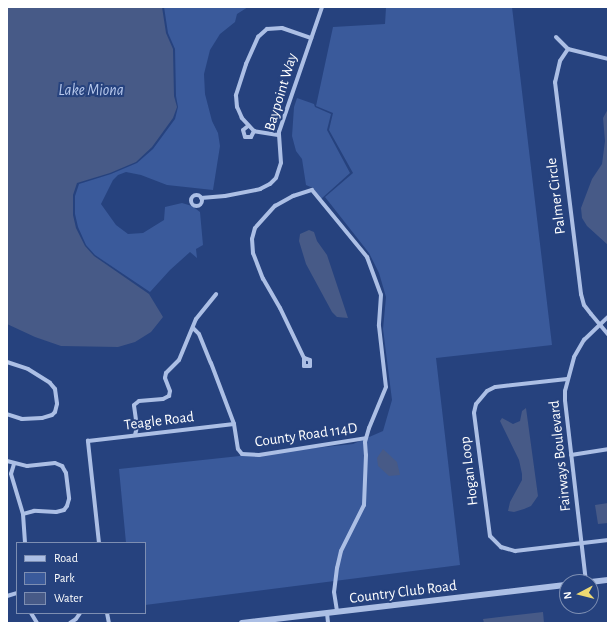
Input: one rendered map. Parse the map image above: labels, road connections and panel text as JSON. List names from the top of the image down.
{
  "streets": {
    "street": [
      "Baypoint Way",
      "Palmer Circle",
      "Teagle Road",
      "County Road 114D",
      "Fairways Boulevard",
      "Hogan Loop",
      "Country Club Road"
    ]
  },
  "crossings": [
    ["Palmer Circle", "Fairways Boulevard"],
    ["Teagle Road", "County Road 114D"],
    ["Fairways Boulevard", "Hogan Loop"]
  ],
  "water": ["Lake Miona"],
  "legend": ["Road", "Park", "Water"],
  "north": "left"
}
